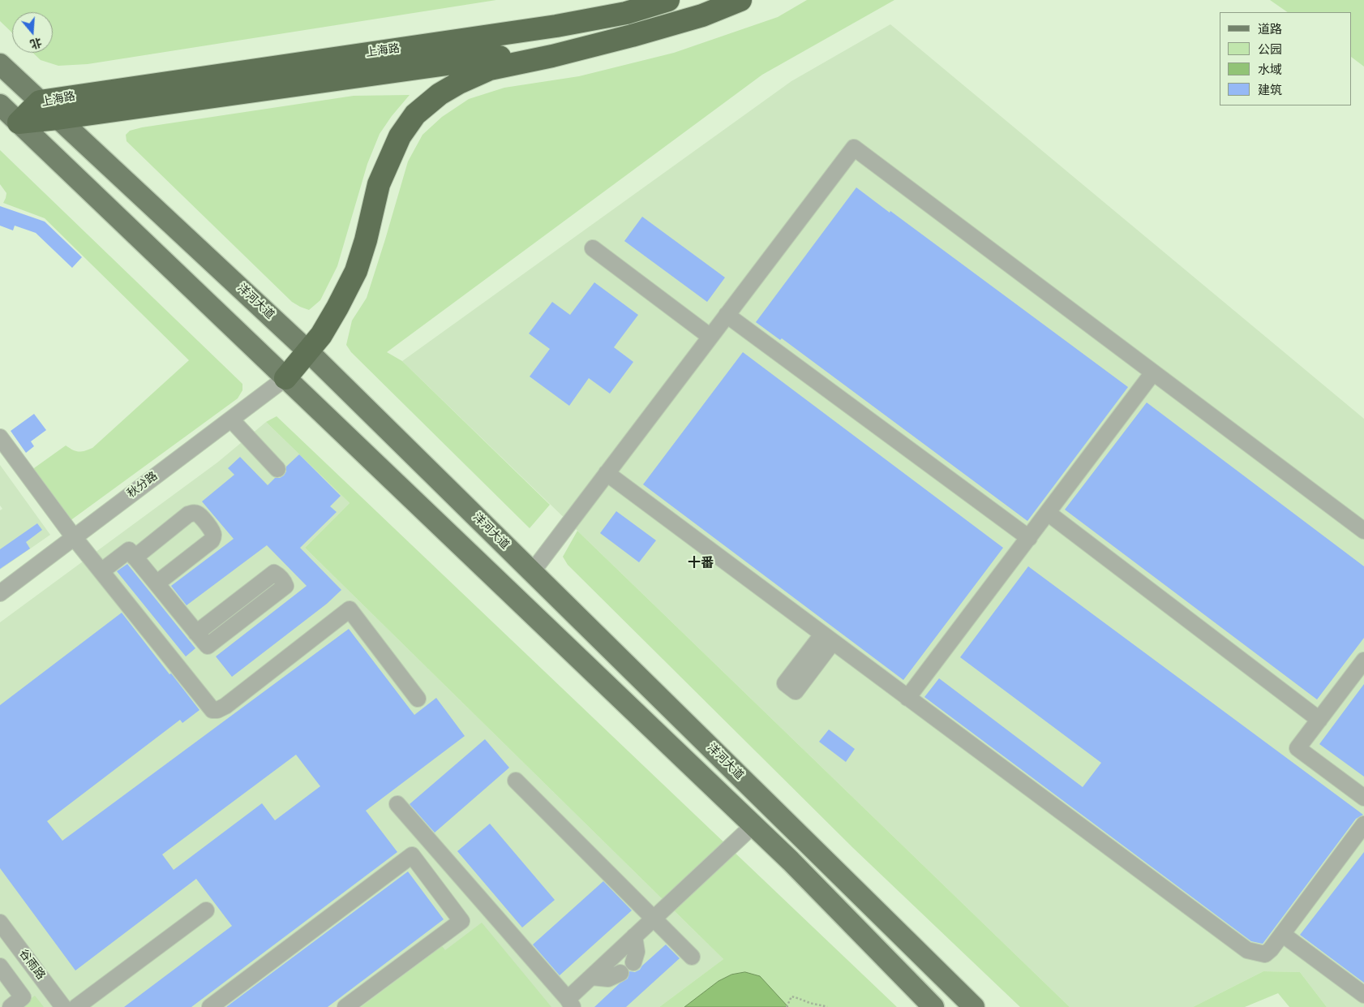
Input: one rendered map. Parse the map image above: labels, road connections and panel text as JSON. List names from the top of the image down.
{
  "streets": {
    "highway": ["上海路"],
    "main road": ["洋河大道"],
    "street": ["秋分路", "谷雨路"]
  },
  "crossings": [
    ["上海路", "洋河大道"],
    ["上海路", "秋分路"]
  ],
  "districts": ["十番"],
  "legend": [
    "道路",
    "公园",
    "水域",
    "建筑"
  ],
  "north": "bottom"
}
